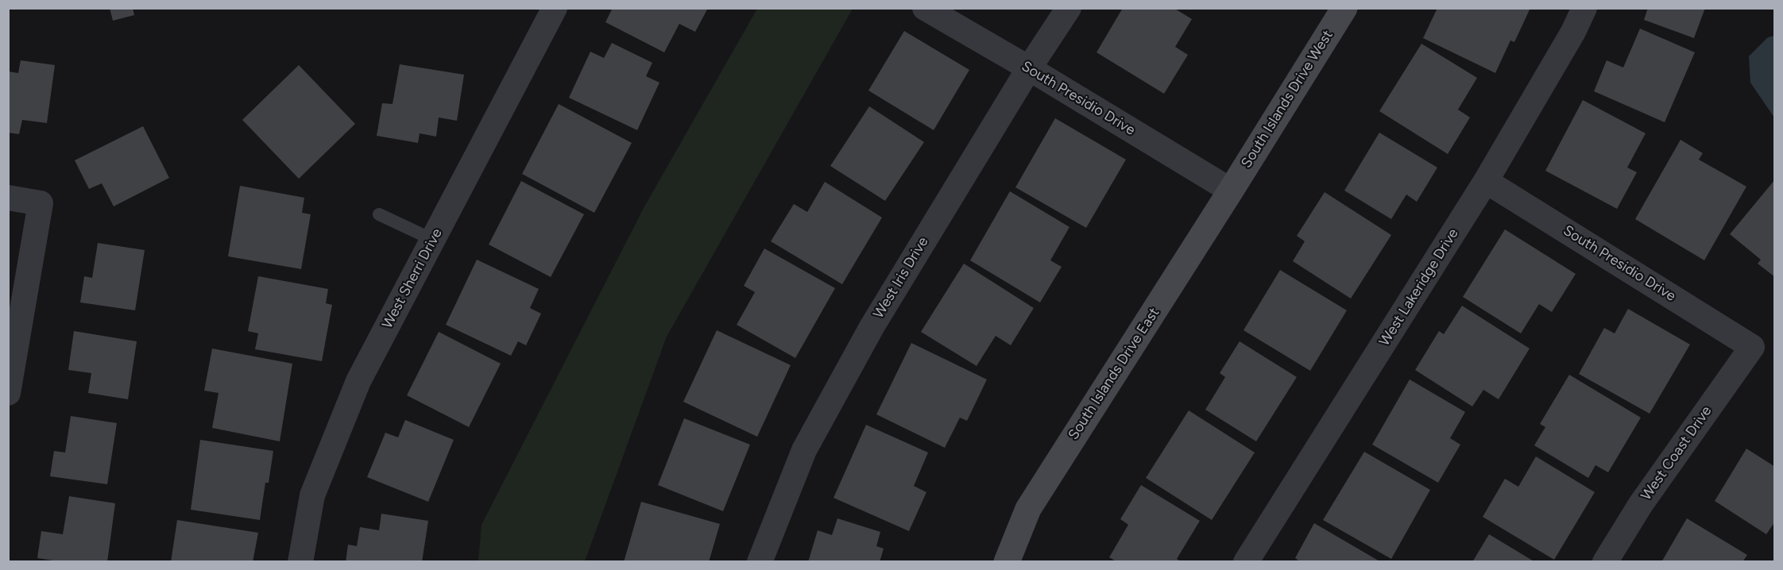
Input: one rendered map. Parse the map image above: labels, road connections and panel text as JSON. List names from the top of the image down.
{
  "streets": {
    "street": [
      "South Presidio Drive",
      "South Islands Drive West",
      "West Iris Drive",
      "West Sherri Drive",
      "West Lakeridge Drive",
      "South Islands Drive East",
      "West Coast Drive"
    ]
  },
  "crossings": [
    ["South Presidio Drive", "South Islands Drive West"],
    ["South Presidio Drive", "West Iris Drive"],
    ["South Presidio Drive", "West Lakeridge Drive"],
    ["South Presidio Drive", "South Islands Drive East"],
    ["South Presidio Drive", "West Coast Drive"],
    ["South Islands Drive West", "South Islands Drive East"]
  ]
}
